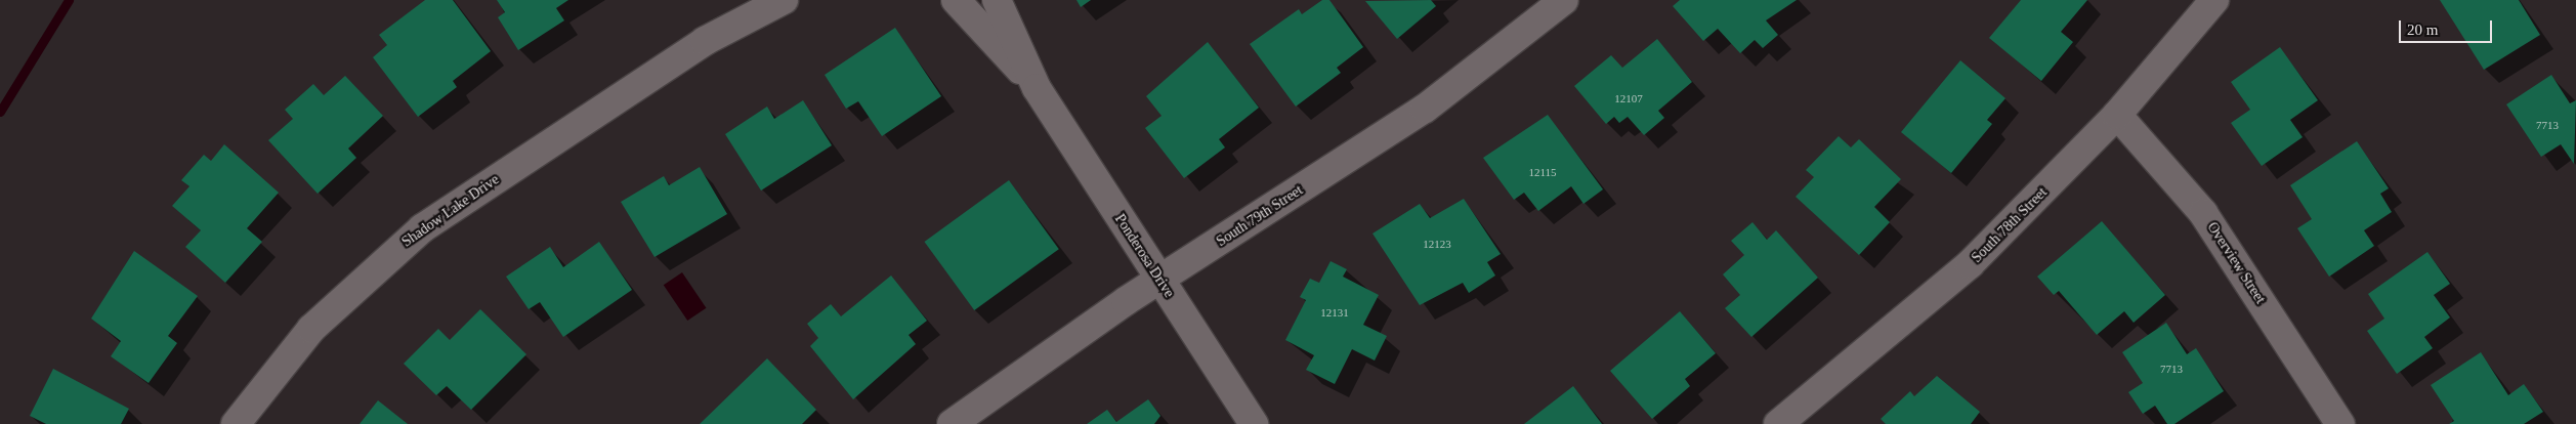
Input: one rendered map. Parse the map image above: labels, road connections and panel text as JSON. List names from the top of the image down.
{
  "streets": {
    "street": [
      "Shadow Lake Drive",
      "South 79th Street",
      "South 78th Street",
      "Ponderosa Drive",
      "Overview Street"
    ]
  },
  "crossings": [
    ["South 79th Street", "Ponderosa Drive"],
    ["South 78th Street", "Overview Street"]
  ],
  "house_numbers": [
    "12107",
    "7713",
    "12115",
    "12123",
    "12131",
    "7713"
  ],
  "scale_bar": "20 m"
}
